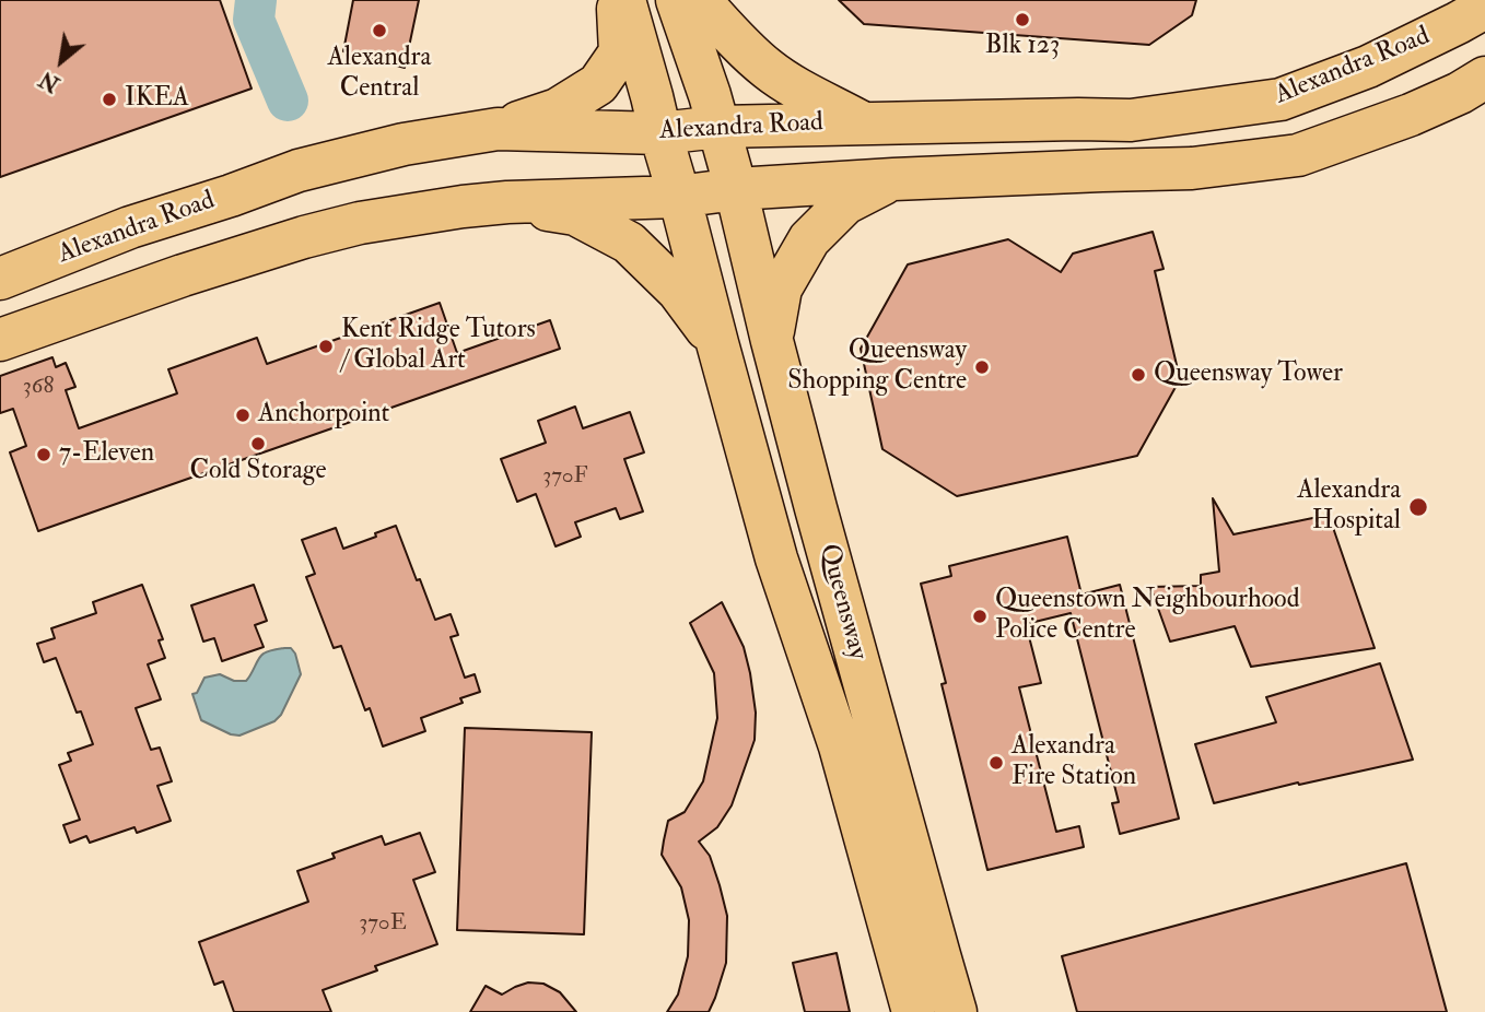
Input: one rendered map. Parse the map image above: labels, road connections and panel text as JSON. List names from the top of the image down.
{
  "streets": {
    "main road": ["Alexandra Road", "Queensway"]
  },
  "crossings": [
    ["Alexandra Road", "Queensway"]
  ],
  "places": [
    "Blk 123",
    "Alexandra Central",
    "IKEA",
    "Kent Ridge Tutors / Global Art",
    "Queensway Shopping Centre",
    "Queensway Tower",
    "Anchorpoint",
    "Cold Storage",
    "7-Eleven",
    "Alexandra Hospital",
    "Queenstown Neighbourhood Police Centre",
    "Alexandra Fire Station"
  ],
  "house_numbers": ["368", "370F", "370E"],
  "north": "bottom left"
}
